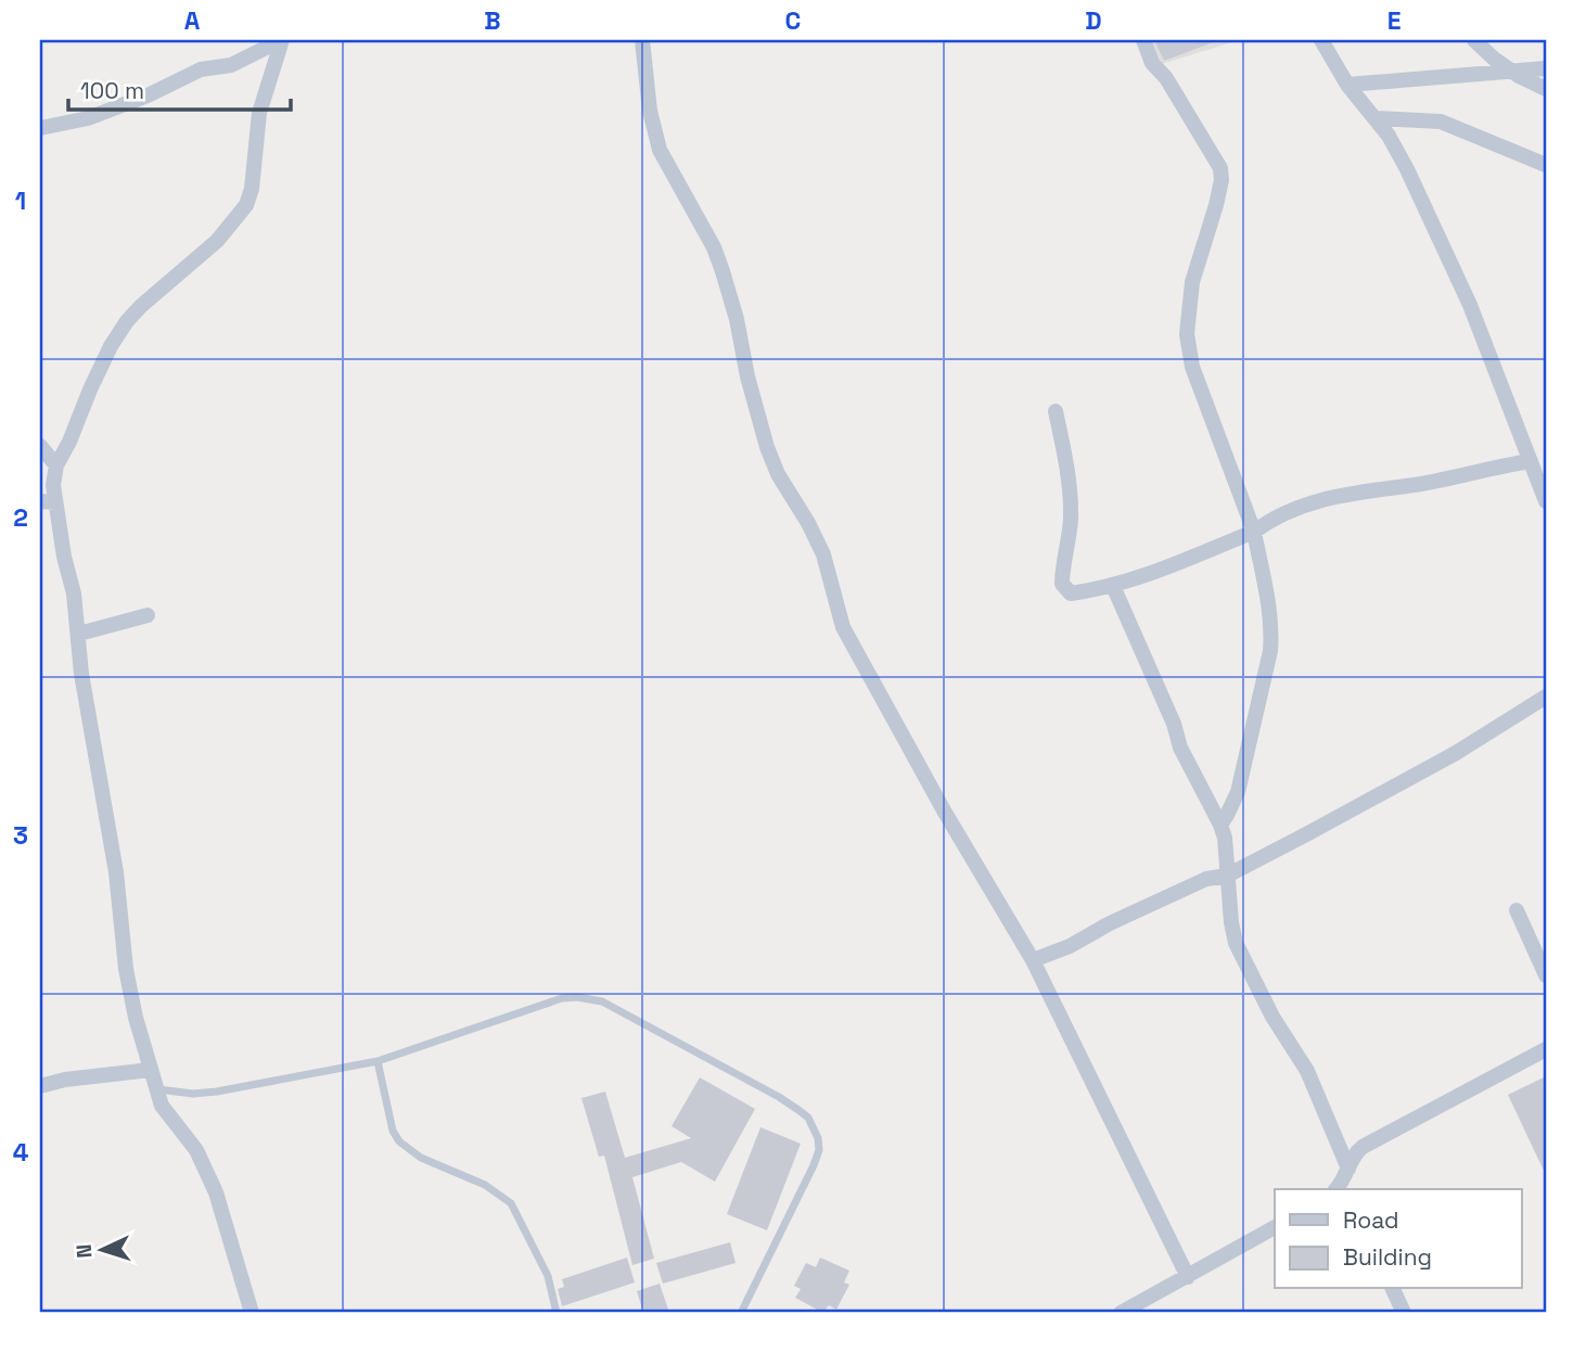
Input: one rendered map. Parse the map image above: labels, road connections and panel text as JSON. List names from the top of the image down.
{
  "legend": ["Road", "Building"],
  "scale_bar": "100 m",
  "north": "left",
  "grid": {
    "columns": [
      "A",
      "B",
      "C",
      "D",
      "E"
    ],
    "rows": [
      "1",
      "2",
      "3",
      "4"
    ]
  }
}
